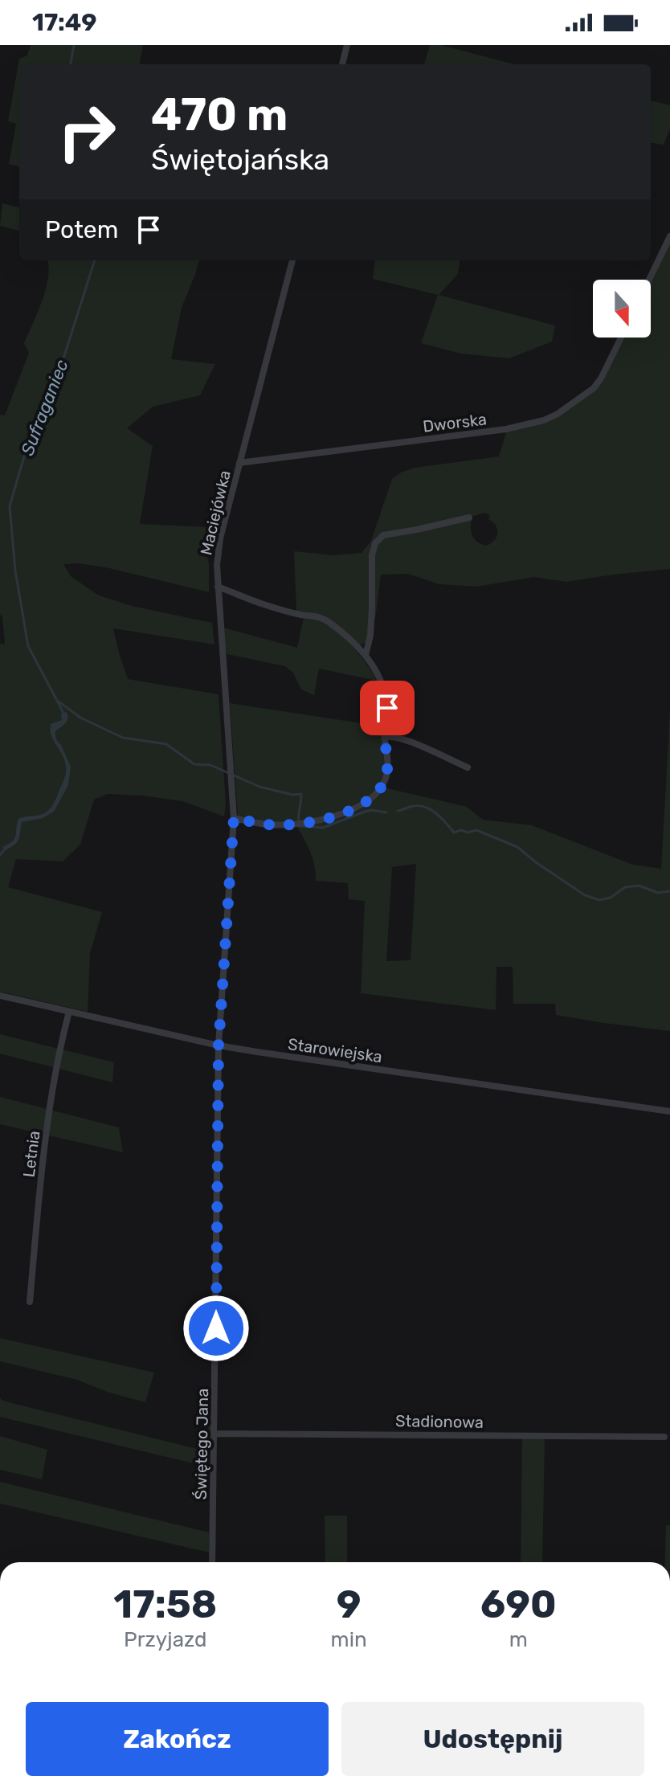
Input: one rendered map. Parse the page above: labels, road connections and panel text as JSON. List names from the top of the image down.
{
  "streets": {
    "street": [
      "Dworska",
      "Maciejówka",
      "Starowiejska",
      "Letnia",
      "Stadionowa",
      "Świętego Jana"
    ]
  },
  "crossings": [
    ["Dworska", "Maciejówka"],
    ["Maciejówka", "Świętego Jana"],
    ["Starowiejska", "Letnia"],
    ["Starowiejska", "Świętego Jana"],
    ["Stadionowa", "Świętego Jana"]
  ],
  "water": ["Sufraganiec"],
  "north": "bottom",
  "page": {
    "status": "17:49",
    "turn": ["470 m", "Świętojańska"],
    "then": "Potem",
    "eta": [
      "17:58",
      "Przyjazd",
      "9",
      "min",
      "690",
      "m"
    ],
    "buttons": ["Zakończ", "Udostępnij"]
  }
}
